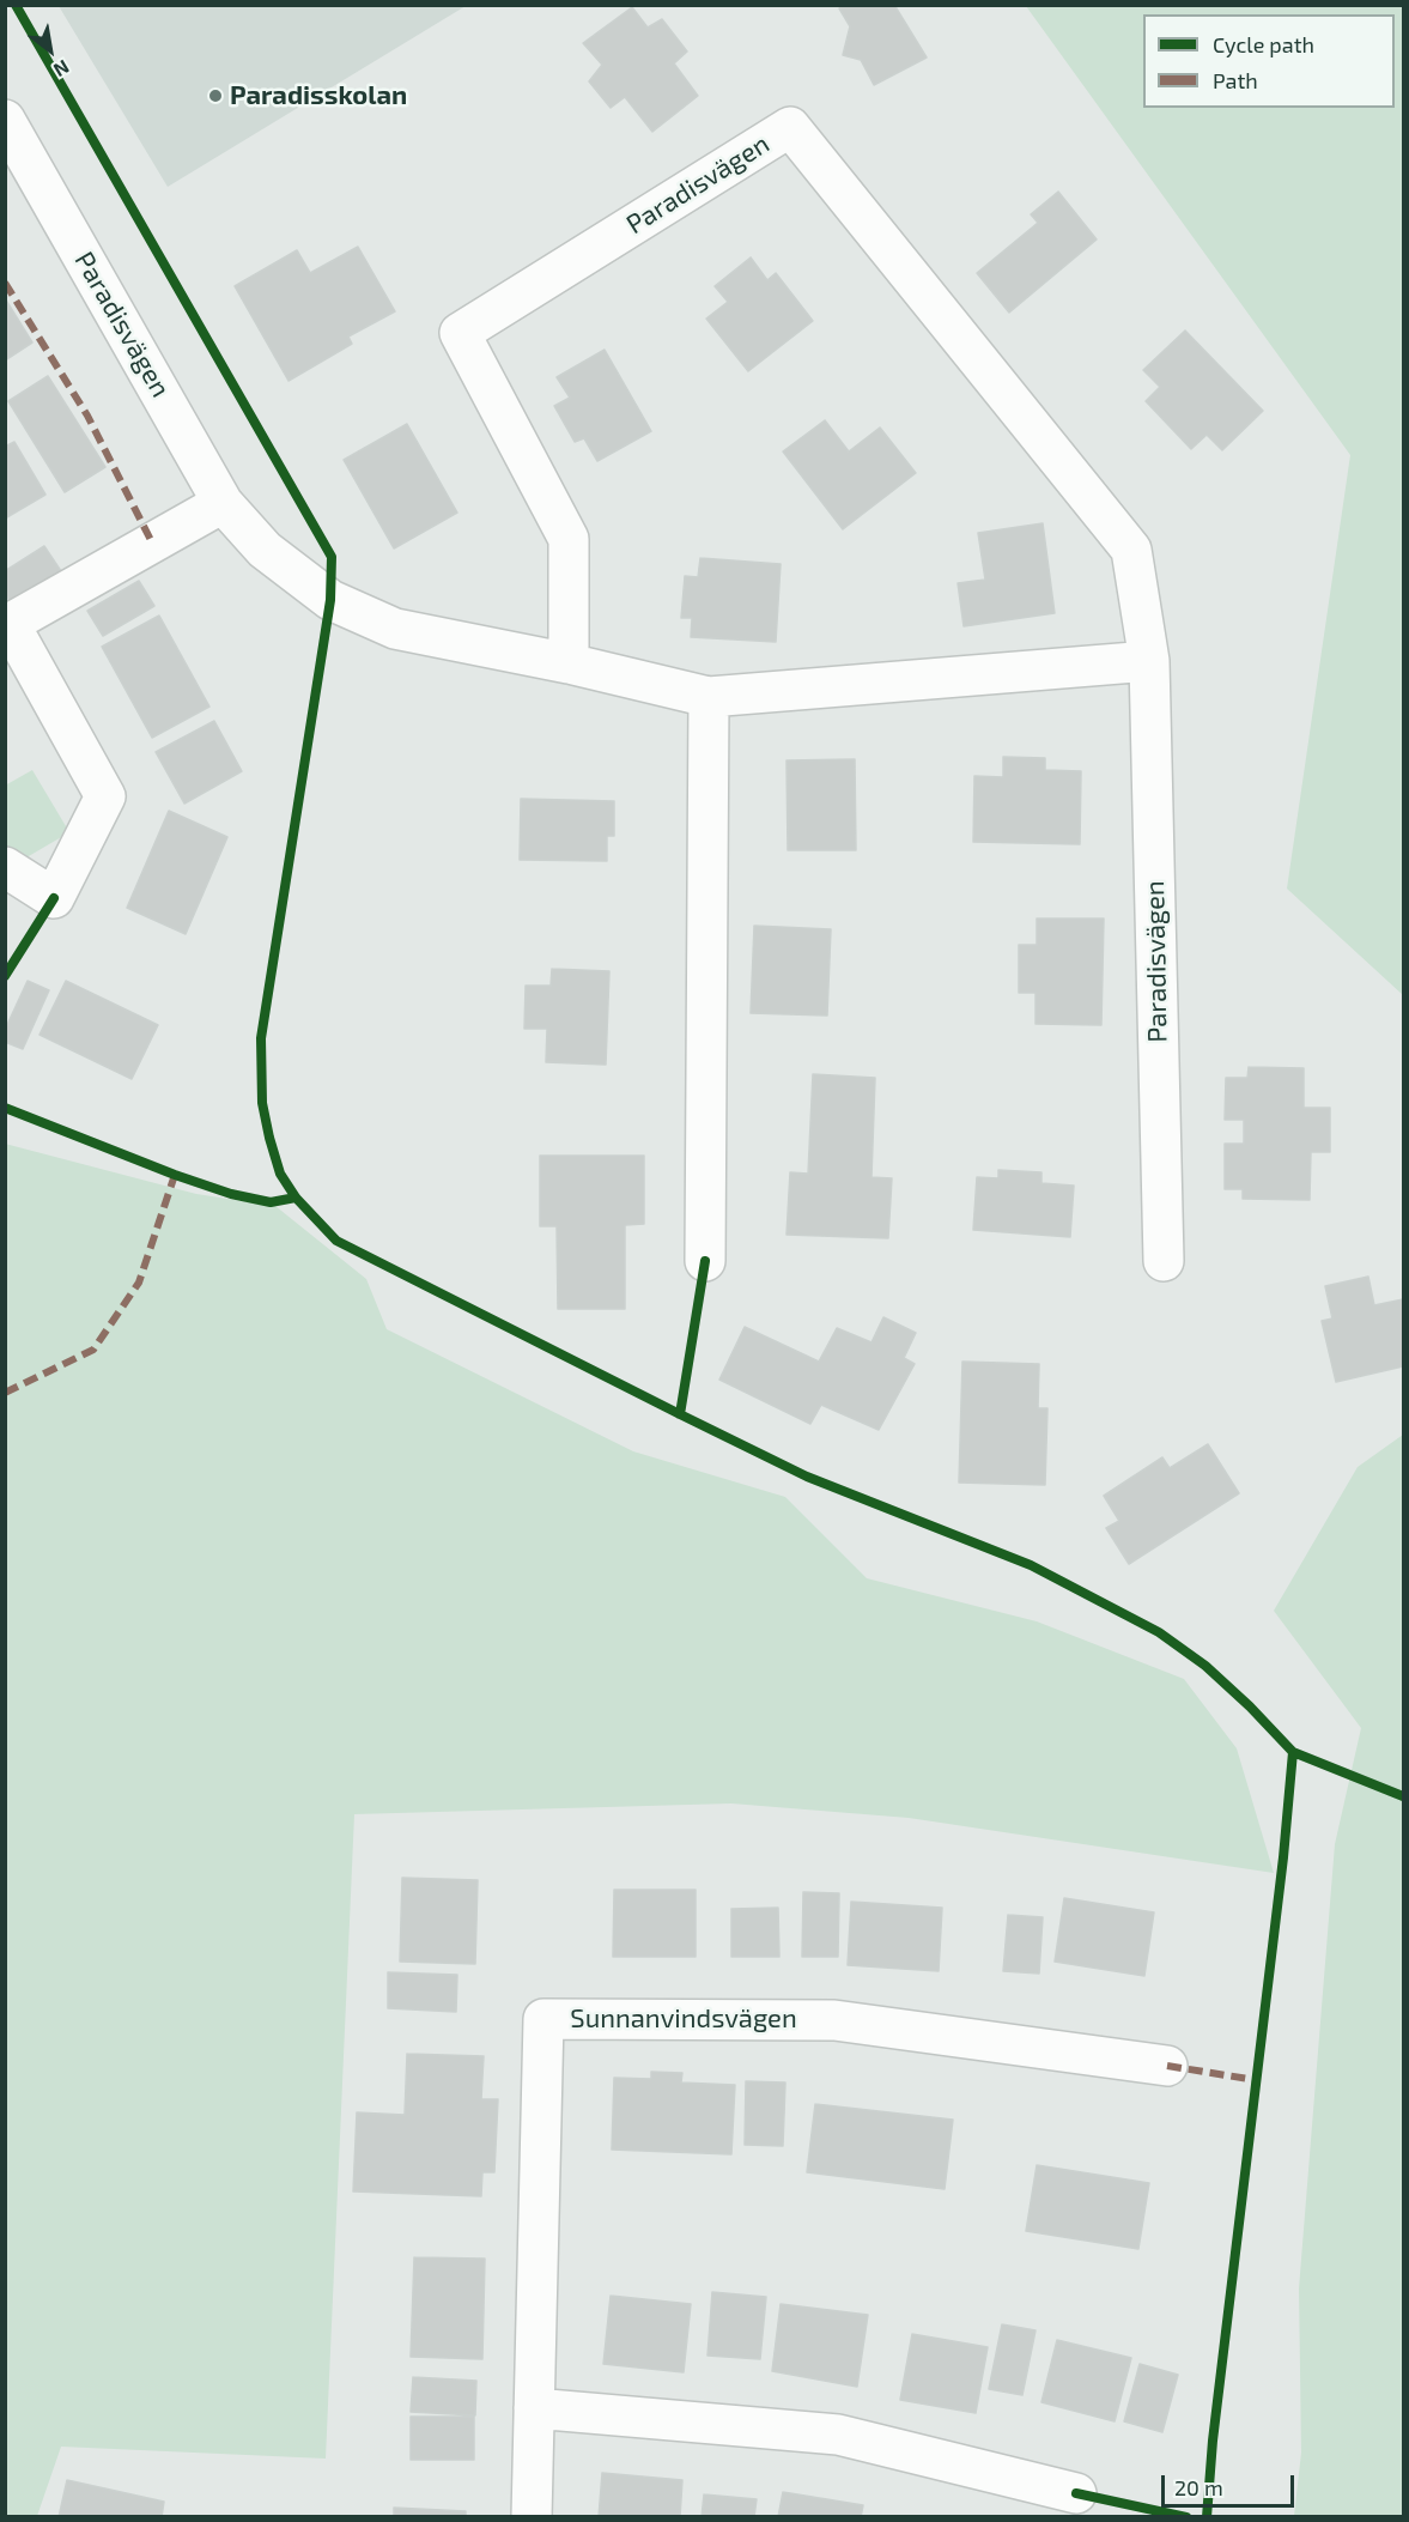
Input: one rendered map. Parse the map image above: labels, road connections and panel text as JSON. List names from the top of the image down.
{
  "streets": {
    "street": ["Paradisvägen", "Sunnanvindsvägen"]
  },
  "places": ["Paradisskolan"],
  "legend": ["Cycle path", "Path"],
  "scale_bar": "20 m",
  "north": "bottom right"
}
